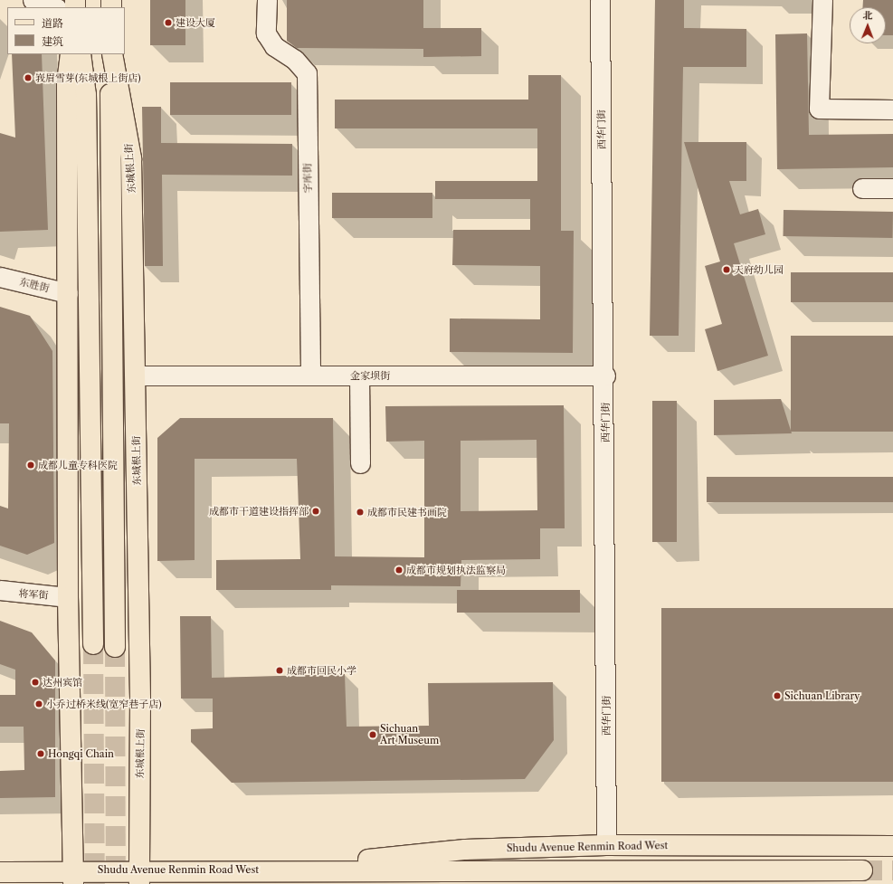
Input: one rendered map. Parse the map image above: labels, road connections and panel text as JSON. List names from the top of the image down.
{
  "streets": {
    "main road": ["东城根上街", "Shudu Avenue Renmin Road West"],
    "street": [
      "西华门街",
      "字库街",
      "东胜街",
      "金家坝街",
      "将军街"
    ]
  },
  "crossings": [
    ["西华门街", "金家坝街"],
    ["西华门街", "Shudu Avenue Renmin Road West"],
    ["东城根上街", "金家坝街"],
    ["东城根上街", "Shudu Avenue Renmin Road West"],
    ["字库街", "金家坝街"]
  ],
  "places": [
    "建设大厦",
    "峩眉雪芽(东城根上街店)",
    "天府幼儿园",
    "成都儿童专科医院",
    "成都市干道建设指挥部",
    "成都市民建书画院",
    "成都市规划执法监察局",
    "成都市回民小学",
    "达州宾馆",
    "Sichuan Library",
    "小乔过桥米线(宽窄巷子店)",
    "Sichuan Art Museum",
    "Hongqi Chain"
  ],
  "legend": ["道路", "建筑"],
  "north": "top"
}
